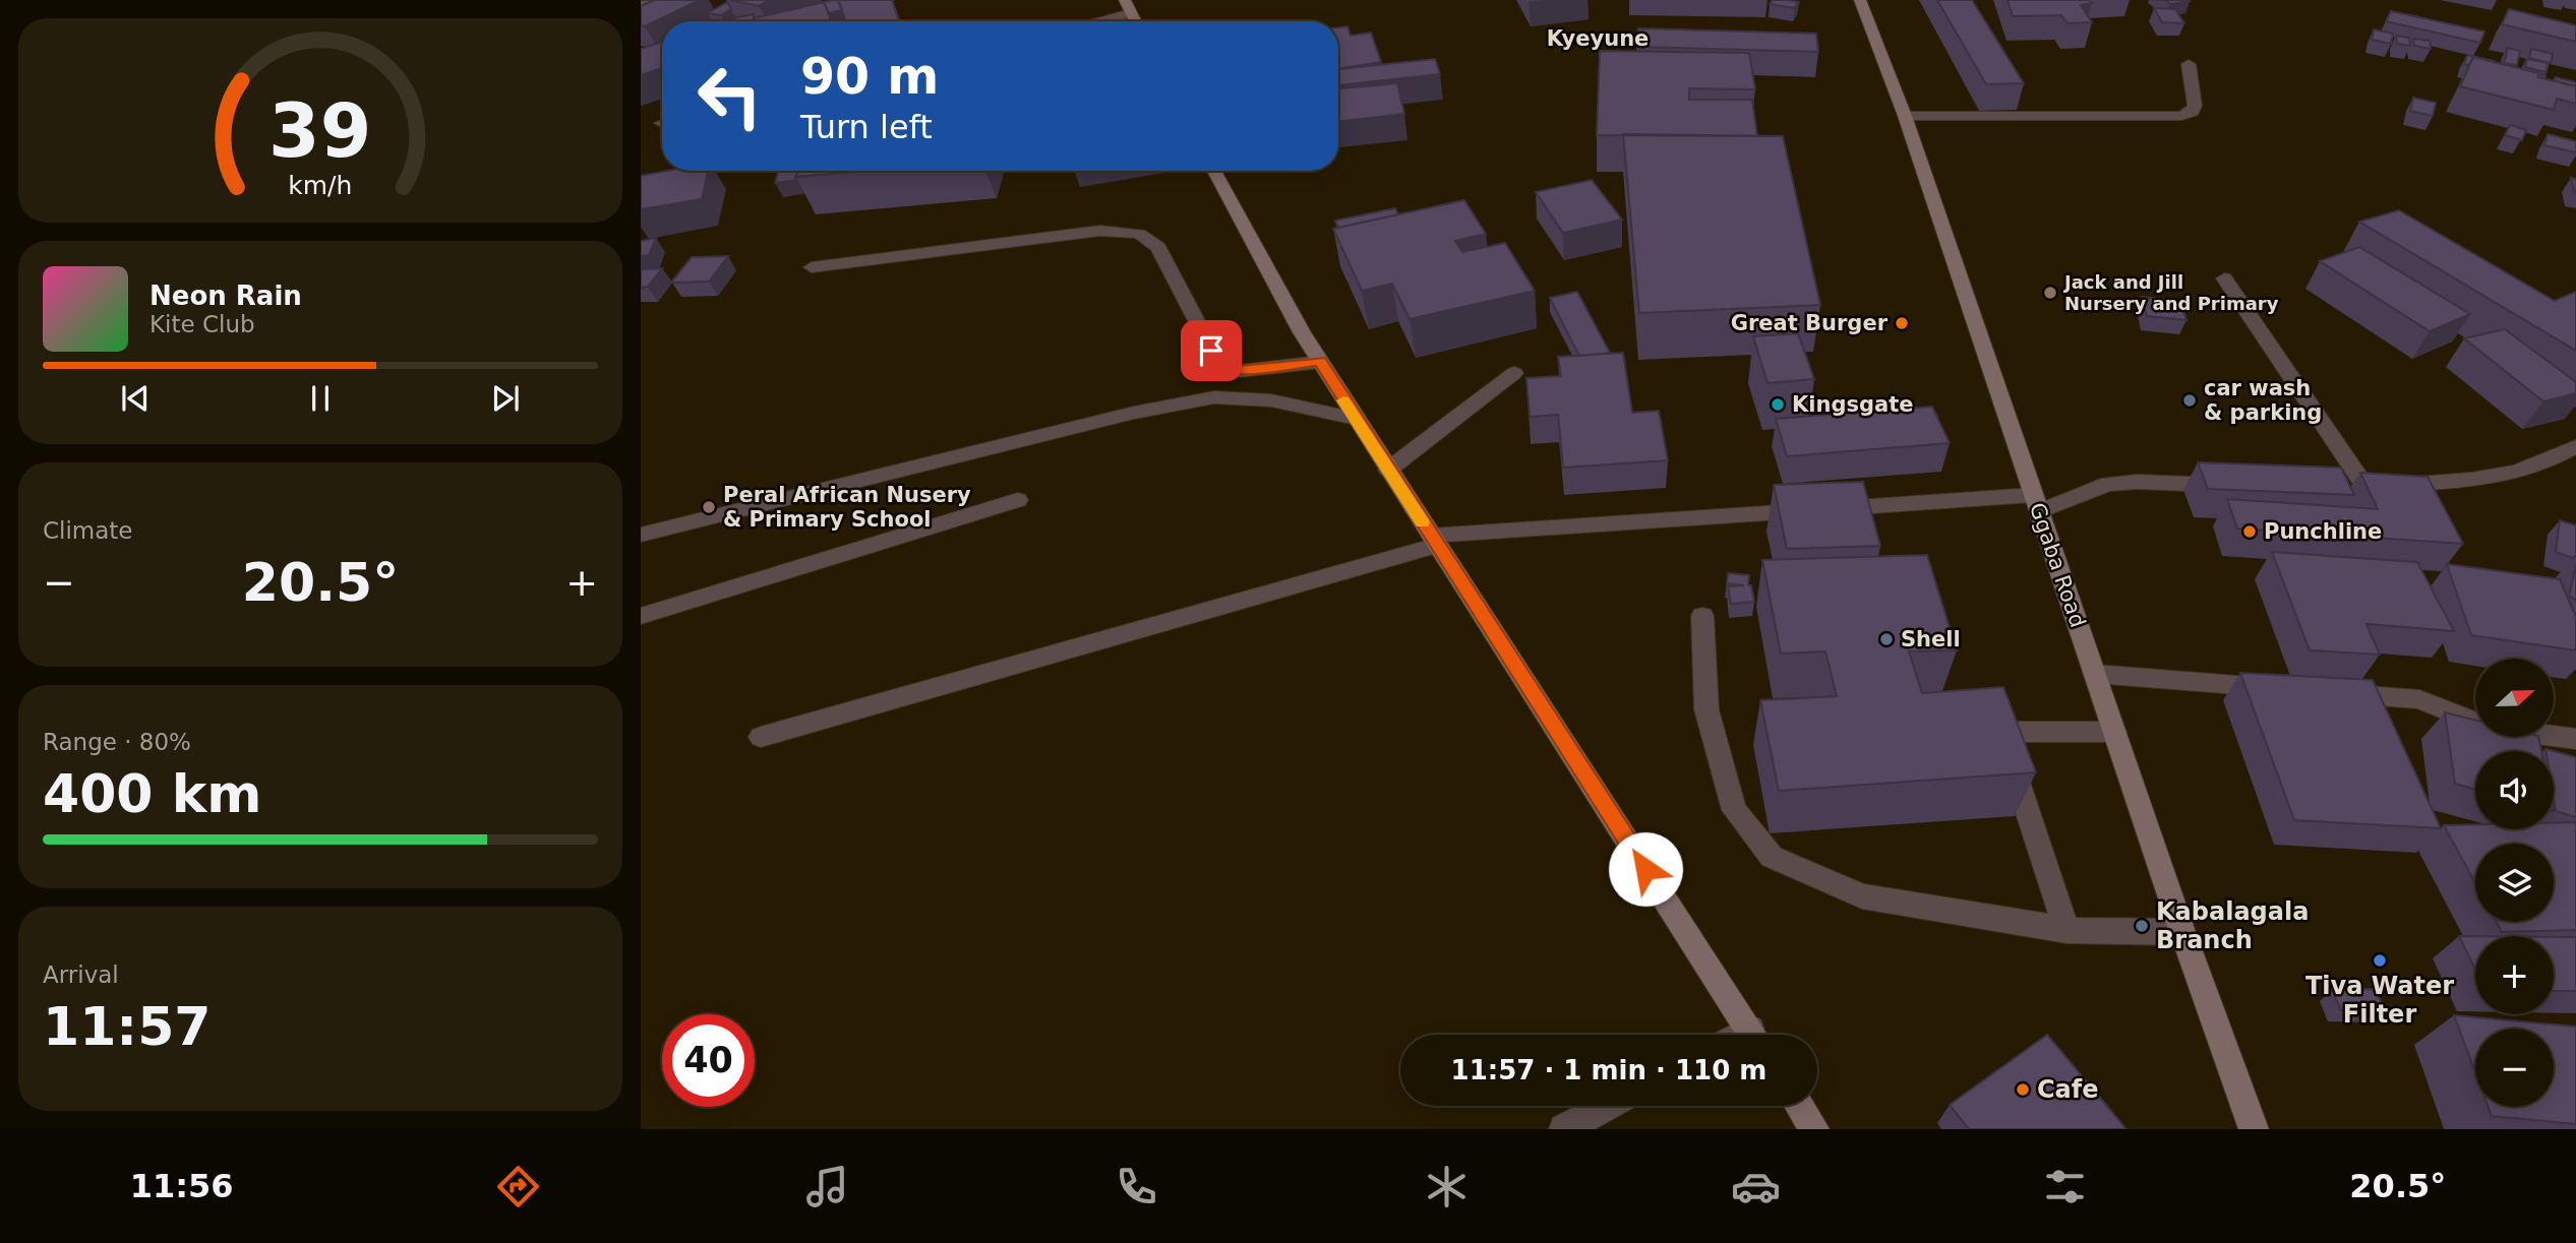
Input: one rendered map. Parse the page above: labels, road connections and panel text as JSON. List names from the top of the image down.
{
  "streets": {
    "main road": ["Ggaba Road"]
  },
  "districts": ["Kyeyune"],
  "places": [
    "Jack and Jill Nursery and Primary",
    "Great Burger",
    "car wash & parking",
    "Kingsgate",
    "Peral African Nusery & Primary School",
    "Punchline",
    "Shell",
    "Kabalagala Branch",
    "Tiva Water Filter",
    "Cafe"
  ],
  "north": "right",
  "page": {
    "turn": ["90 m", "Turn left"],
    "song": ["Neon Rain", "Kite Club"],
    "tile": [
      "Climate",
      ["Range · 80%", "400 km"],
      ["Arrival", "11:57"]
    ],
    "heat": ["−", "20.5°", "+"],
    "map_buttons": ["+", "−"],
    "limit": "40",
    "trip": "11:57 · 1 min · 110 m",
    "tabs": ["11:56", "20.5°"],
    "gauge": ["39", "km/h"]
  }
}
